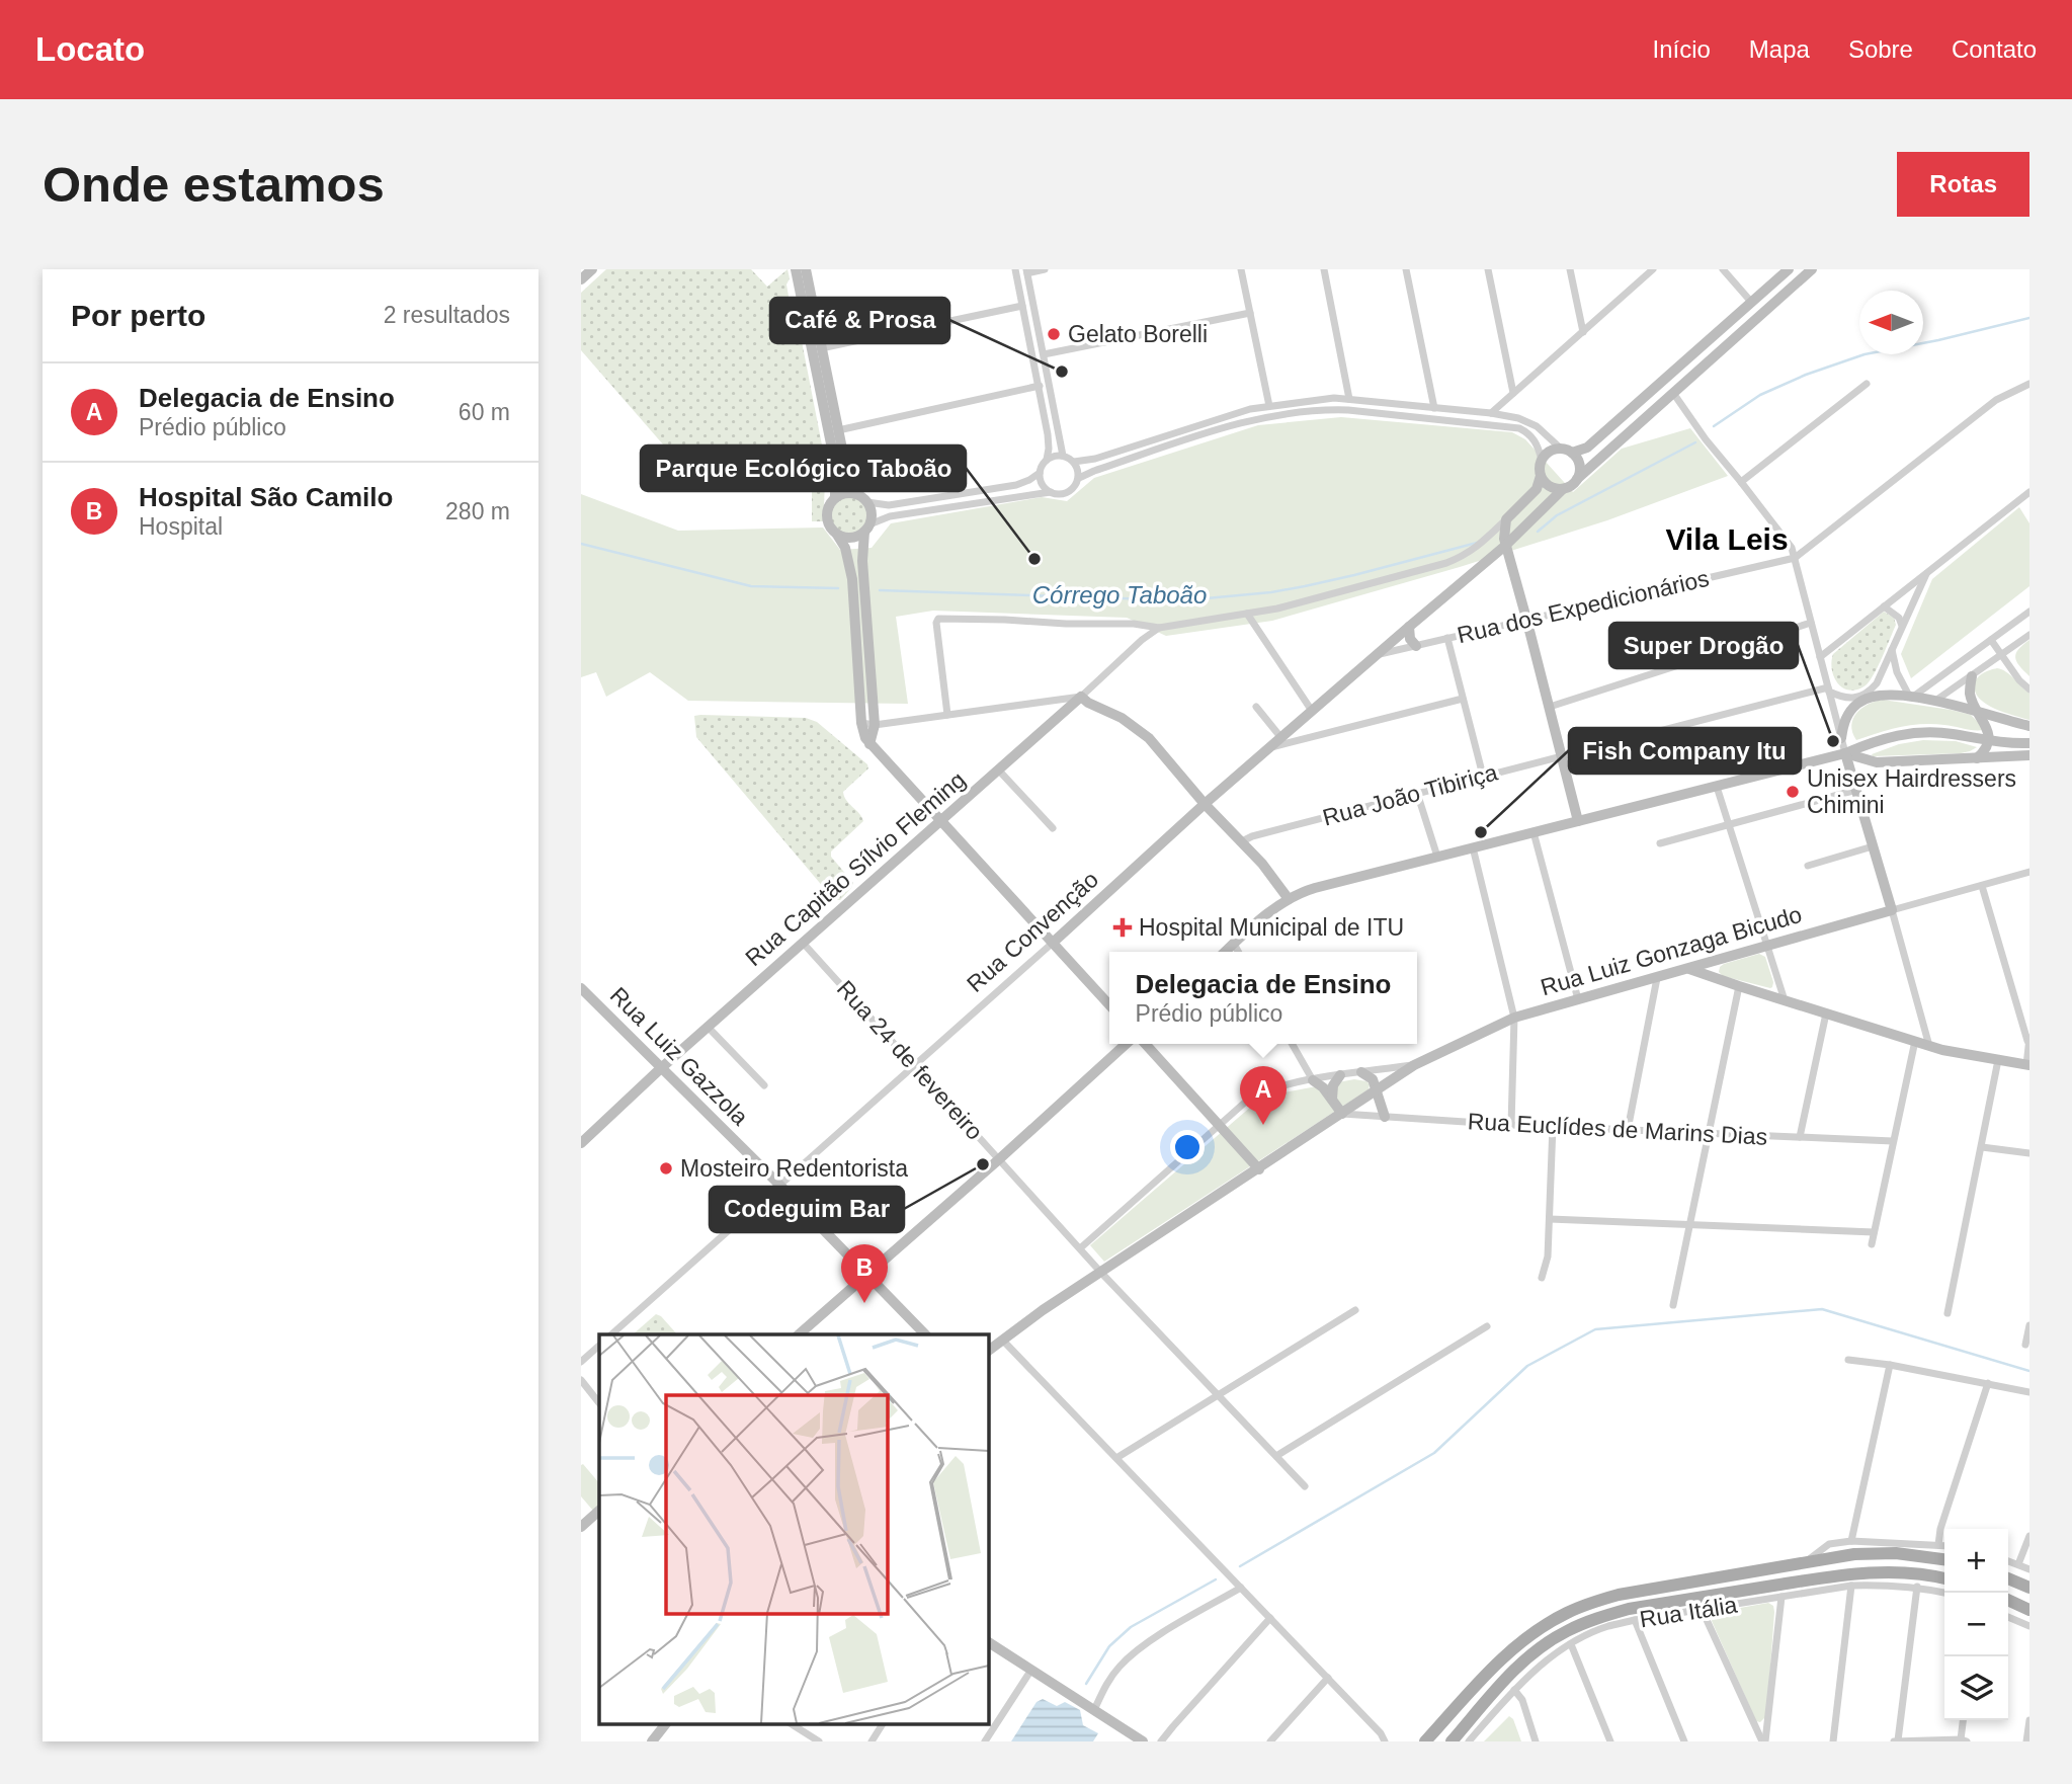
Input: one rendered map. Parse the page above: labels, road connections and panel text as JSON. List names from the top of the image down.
{
  "streets": {
    "street": [
      "Rua dos Expedicionários",
      "Rua João Tibiriça",
      "Rua Capitão Sílvio Fleming",
      "Rua Convenção",
      "Rua Luiz Gonzaga Bicudo",
      "Rua Luiz Gazzola",
      "Rua 24 de fevereiro",
      "Rua Euclídes de Marins Dias",
      "Rua Itália"
    ]
  },
  "crossings": [
    ["Rua dos Expedicionários", "Rua Convenção"],
    ["Rua Capitão Sílvio Fleming", "Rua Luiz Gazzola"],
    ["Rua Capitão Sílvio Fleming", "Rua 24 de fevereiro"],
    ["Rua Convenção", "Rua Luiz Gazzola"],
    ["Rua Convenção", "Rua 24 de fevereiro"],
    ["Rua Luiz Gonzaga Bicudo", "Rua 24 de fevereiro"],
    ["Rua Luiz Gonzaga Bicudo", "Rua Euclídes de Marins Dias"]
  ],
  "districts": ["Vila Leis"],
  "water": ["Córrego Taboão"],
  "places": {
    "other": [
      "Gelato Borelli",
      "Café & Prosa",
      "Parque Ecológico Taboão",
      "Super Drogão",
      "Unisex Hairdressers Chimini",
      "Fish Company Itu",
      "Codeguim Bar",
      "Mosteiro Redentorista"
    ],
    "health": ["Hospital Municipal de ITU"]
  },
  "north": "left",
  "page": {
    "header": "Locato",
    "nav": [
      "Início",
      "Mapa",
      "Sobre",
      "Contato"
    ],
    "buttons": "Rotas",
    "title": "Onde estamos",
    "heading": ["Por perto", "2 resultados"],
    "list": [
      {
        "mark": "A",
        "name": "Delegacia de Ensino",
        "note": "Prédio público",
        "value": "60 m"
      },
      {
        "mark": "B",
        "name": "Hospital São Camilo",
        "note": "Hospital",
        "value": "280 m"
      }
    ],
    "popup": ["Delegacia de Ensino", "Prédio público"],
    "pins": ["A", "B"],
    "map_buttons": ["+", "−"]
  }
}
